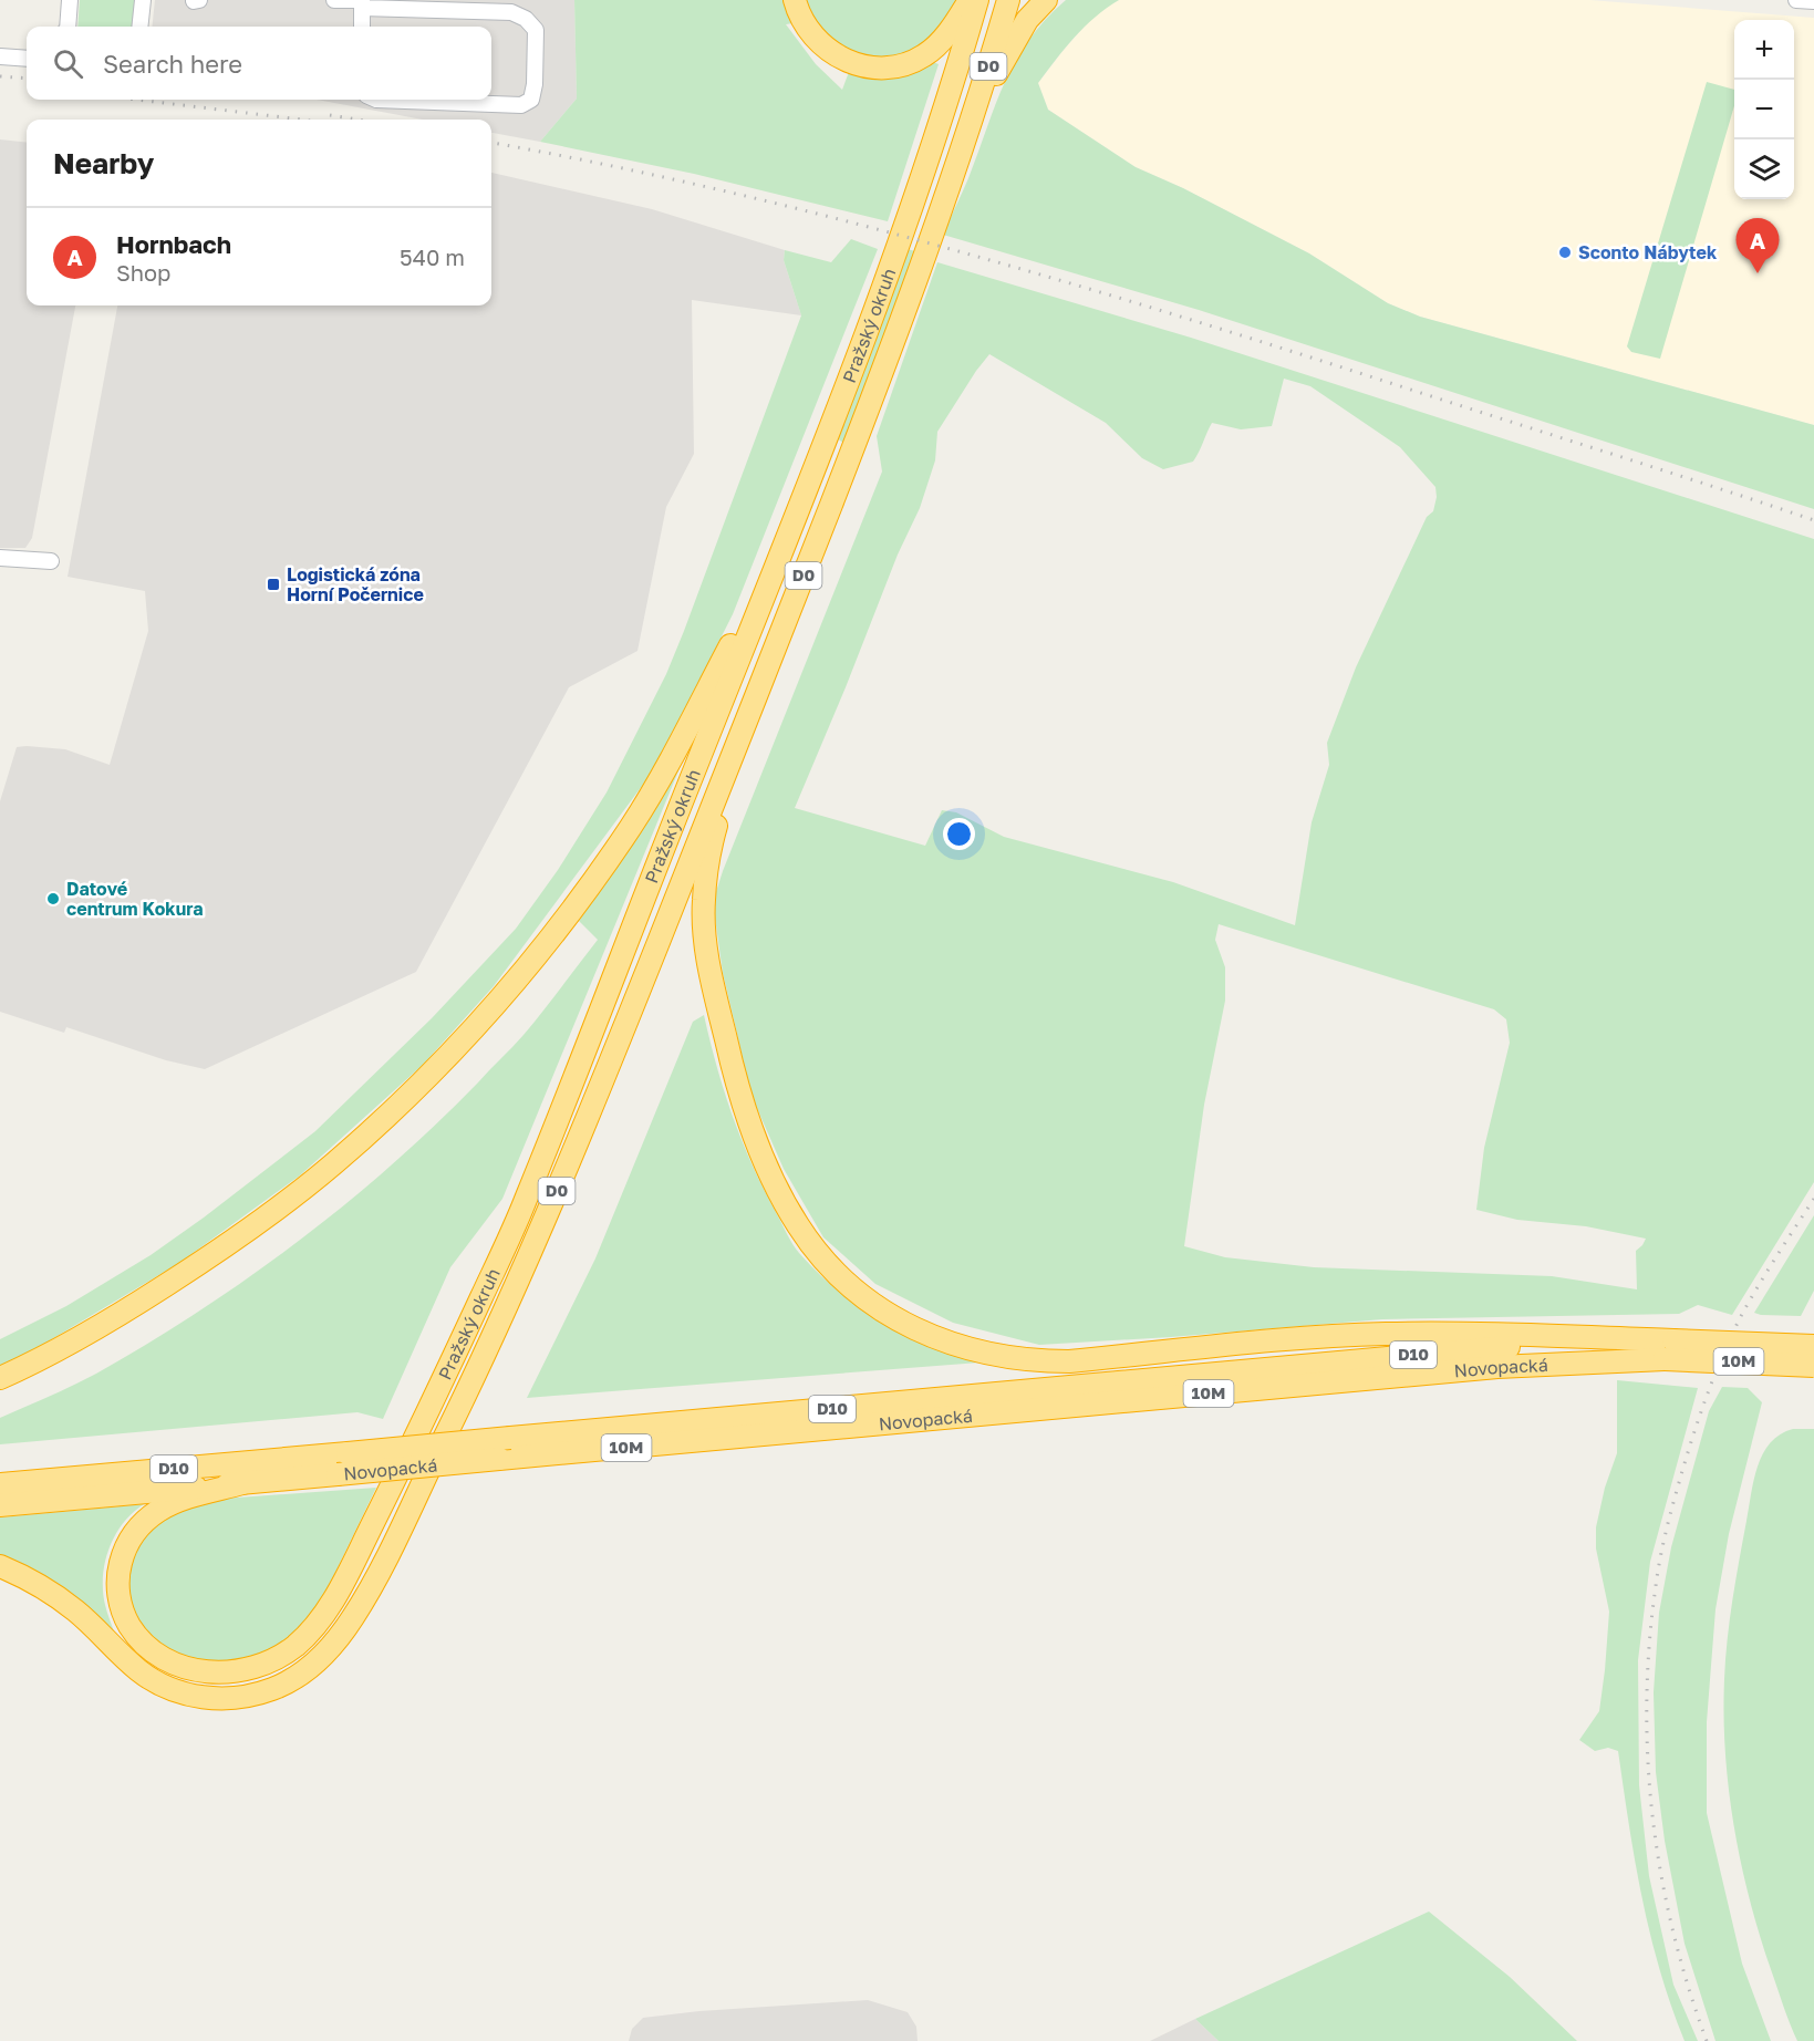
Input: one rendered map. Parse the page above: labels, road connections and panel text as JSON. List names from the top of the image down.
{
  "streets": {
    "highway": [
      "D0",
      "Pražský okruh",
      "D10",
      "10M",
      "Novopacká"
    ]
  },
  "crossings": [
    ["Pražský okruh", "Novopacká"]
  ],
  "places": {
    "other": ["Sconto Nábytek", "Datové centrum Kokura"],
    "transit": ["Logistická zóna Horní Počernice"]
  },
  "page": {
    "map_buttons": ["+", "−"],
    "search": "Search here",
    "heading": "Nearby",
    "list": [
      {
        "mark": "A",
        "name": "Hornbach",
        "note": "Shop",
        "value": "540 m"
      }
    ],
    "pins": "A"
  }
}
